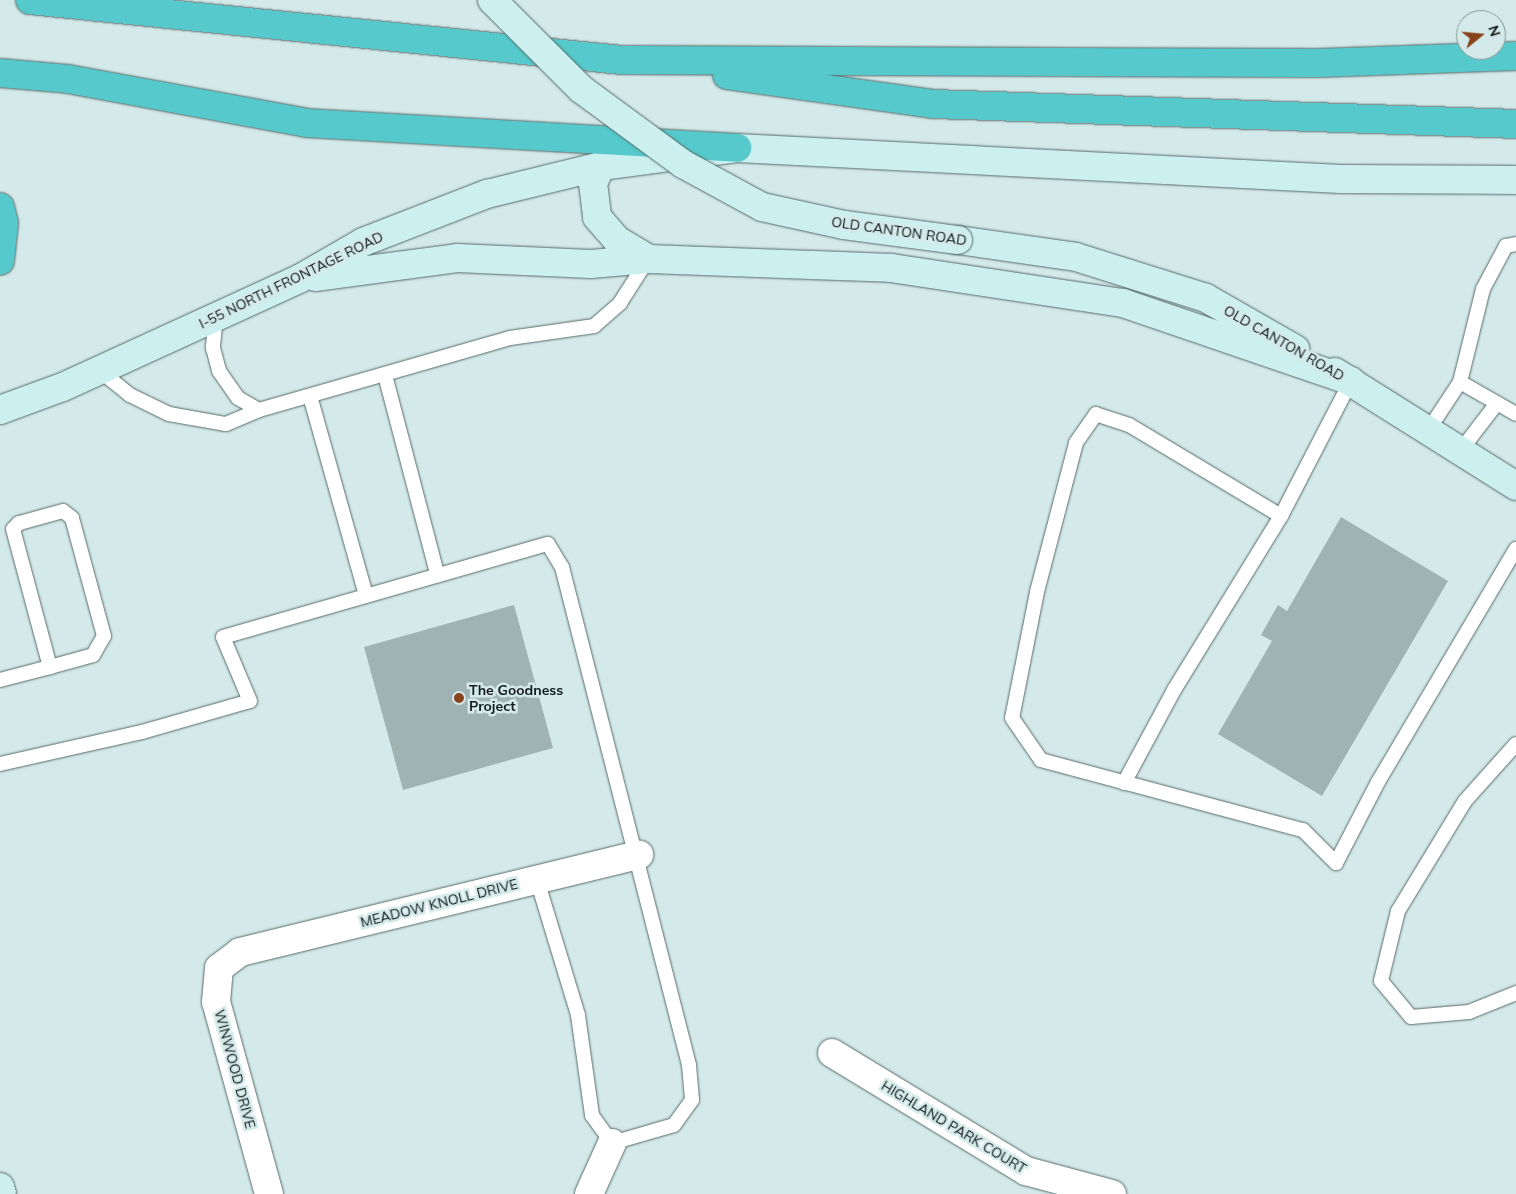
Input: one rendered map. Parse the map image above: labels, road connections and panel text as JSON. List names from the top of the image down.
{
  "streets": {
    "street": [
      "OLD CANTON ROAD",
      "I-55 NORTH FRONTAGE ROAD",
      "MEADOW KNOLL DRIVE",
      "WINWOOD DRIVE",
      "HIGHLAND PARK COURT"
    ]
  },
  "crossings": [
    ["OLD CANTON ROAD", "I-55 NORTH FRONTAGE ROAD"],
    ["MEADOW KNOLL DRIVE", "WINWOOD DRIVE"]
  ],
  "places": ["The Goodness Project"],
  "north": "right"
}
